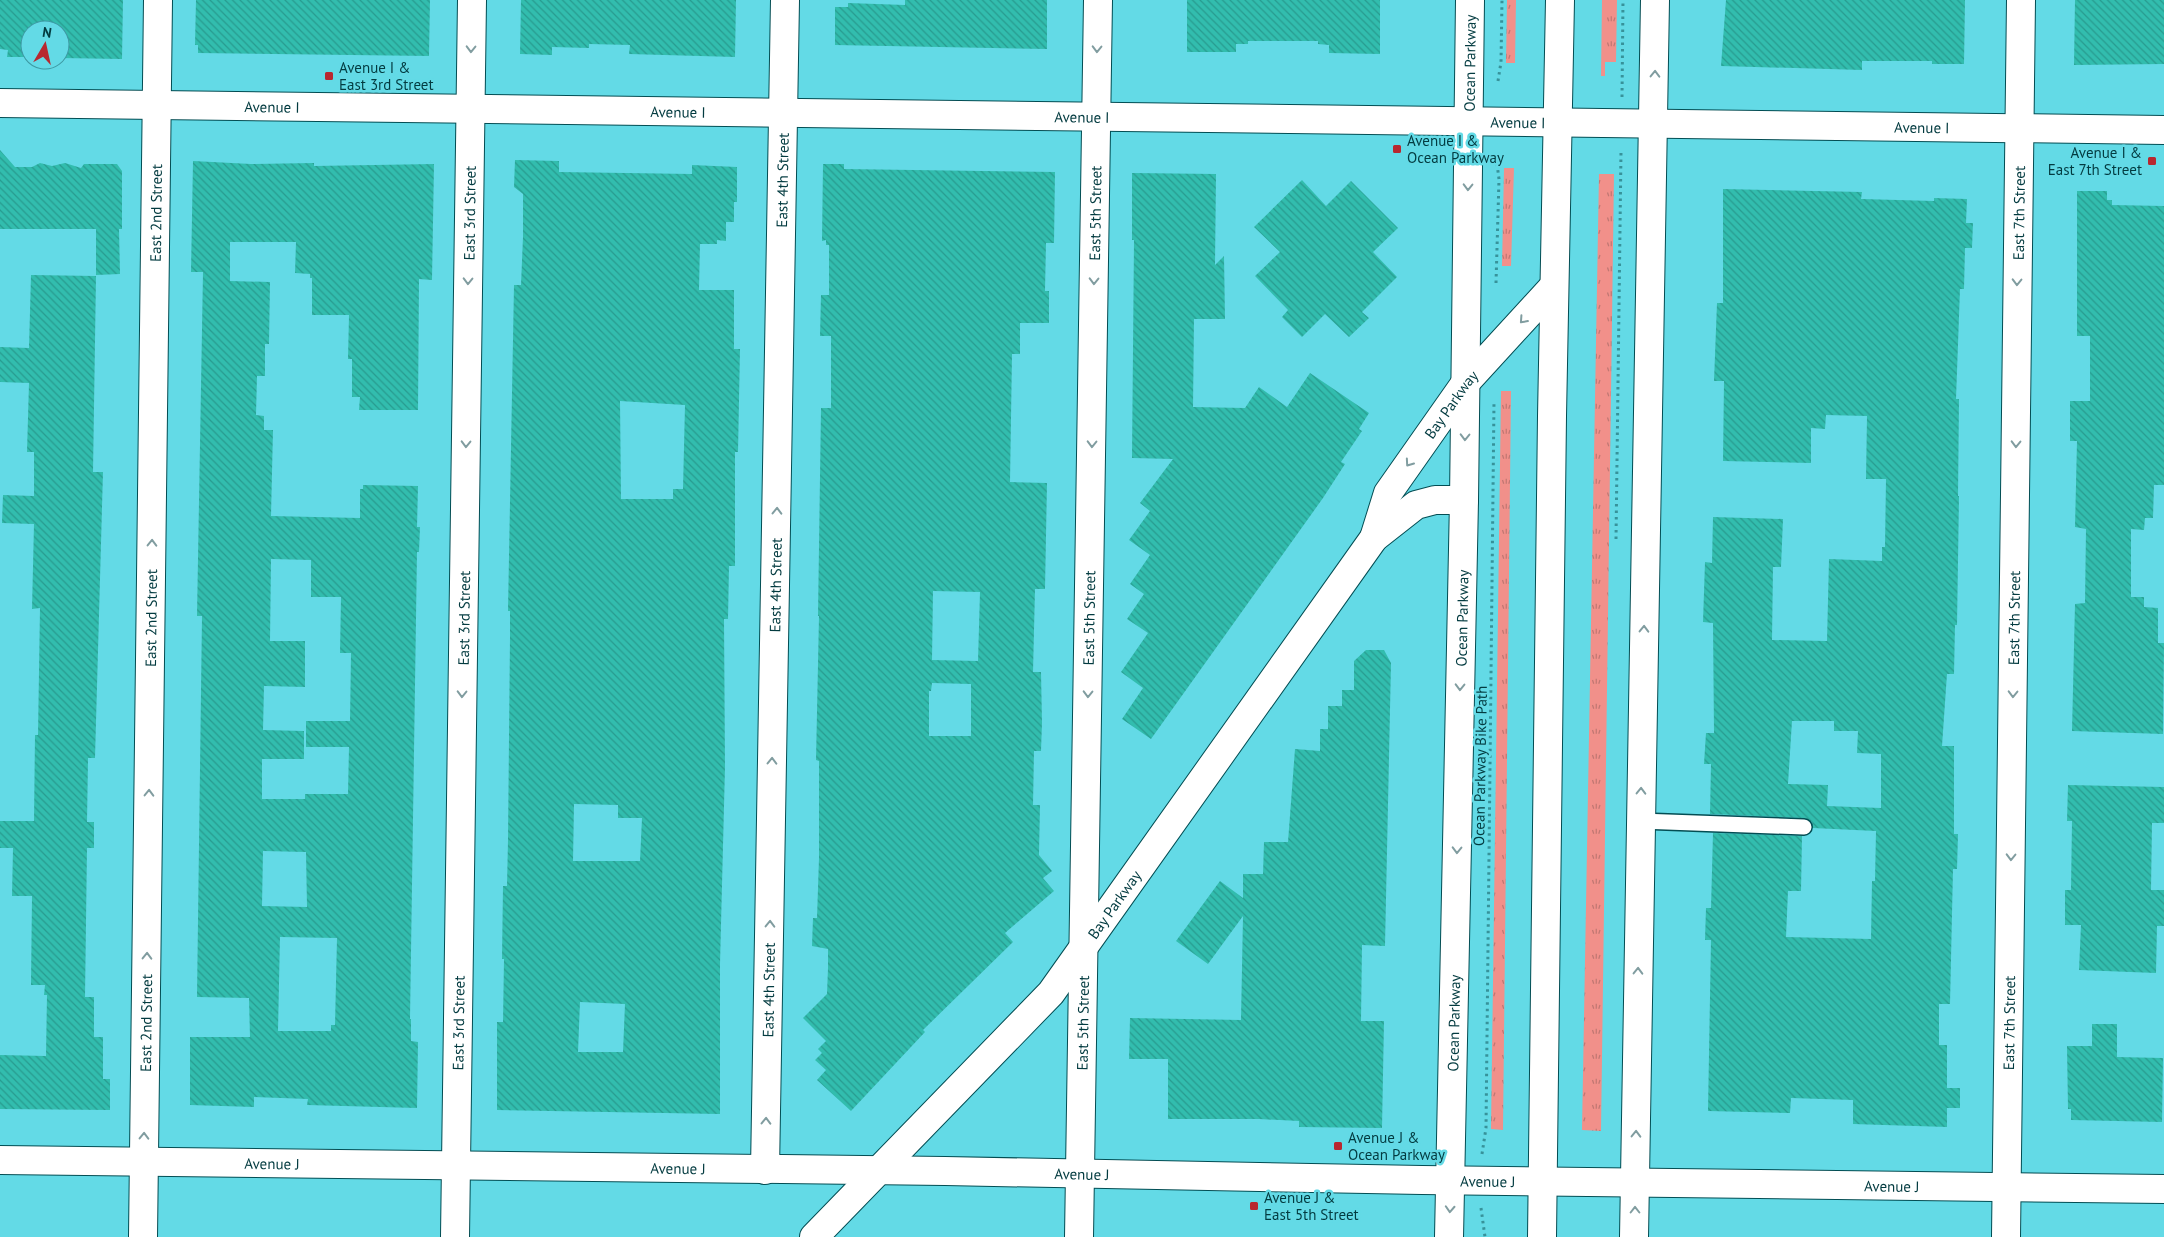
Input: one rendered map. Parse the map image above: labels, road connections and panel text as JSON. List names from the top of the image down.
{
  "streets": {
    "street": [
      "Ocean Parkway",
      "Avenue I",
      "East 4th Street",
      "East 2nd Street",
      "East 3rd Street",
      "East 5th Street",
      "East 7th Street",
      "Bay Parkway",
      "Avenue J"
    ],
    "path": ["Ocean Parkway Bike Path"]
  },
  "crossings": [
    ["Ocean Parkway", "Avenue I"],
    ["Ocean Parkway", "Bay Parkway"],
    ["Ocean Parkway", "Avenue J"],
    ["Avenue I", "East 4th Street"],
    ["Avenue I", "East 2nd Street"],
    ["Avenue I", "East 3rd Street"],
    ["Avenue I", "East 5th Street"],
    ["Avenue I", "East 7th Street"],
    ["East 4th Street", "Avenue J"],
    ["East 2nd Street", "Avenue J"],
    ["East 3rd Street", "Avenue J"],
    ["East 5th Street", "Bay Parkway"],
    ["East 5th Street", "Avenue J"],
    ["East 7th Street", "Avenue J"],
    ["Bay Parkway", "Avenue J"]
  ],
  "one_way": [
    "East 4th Street",
    "East 2nd Street",
    "East 3rd Street",
    "East 5th Street",
    "East 7th Street"
  ],
  "places": {
    "transit": [
      "Avenue I & East 3rd Street",
      "Avenue I & Ocean Parkway",
      "Avenue I & East 7th Street",
      "Avenue J & Ocean Parkway",
      "Avenue J & East 5th Street"
    ]
  },
  "north": "top"
}
